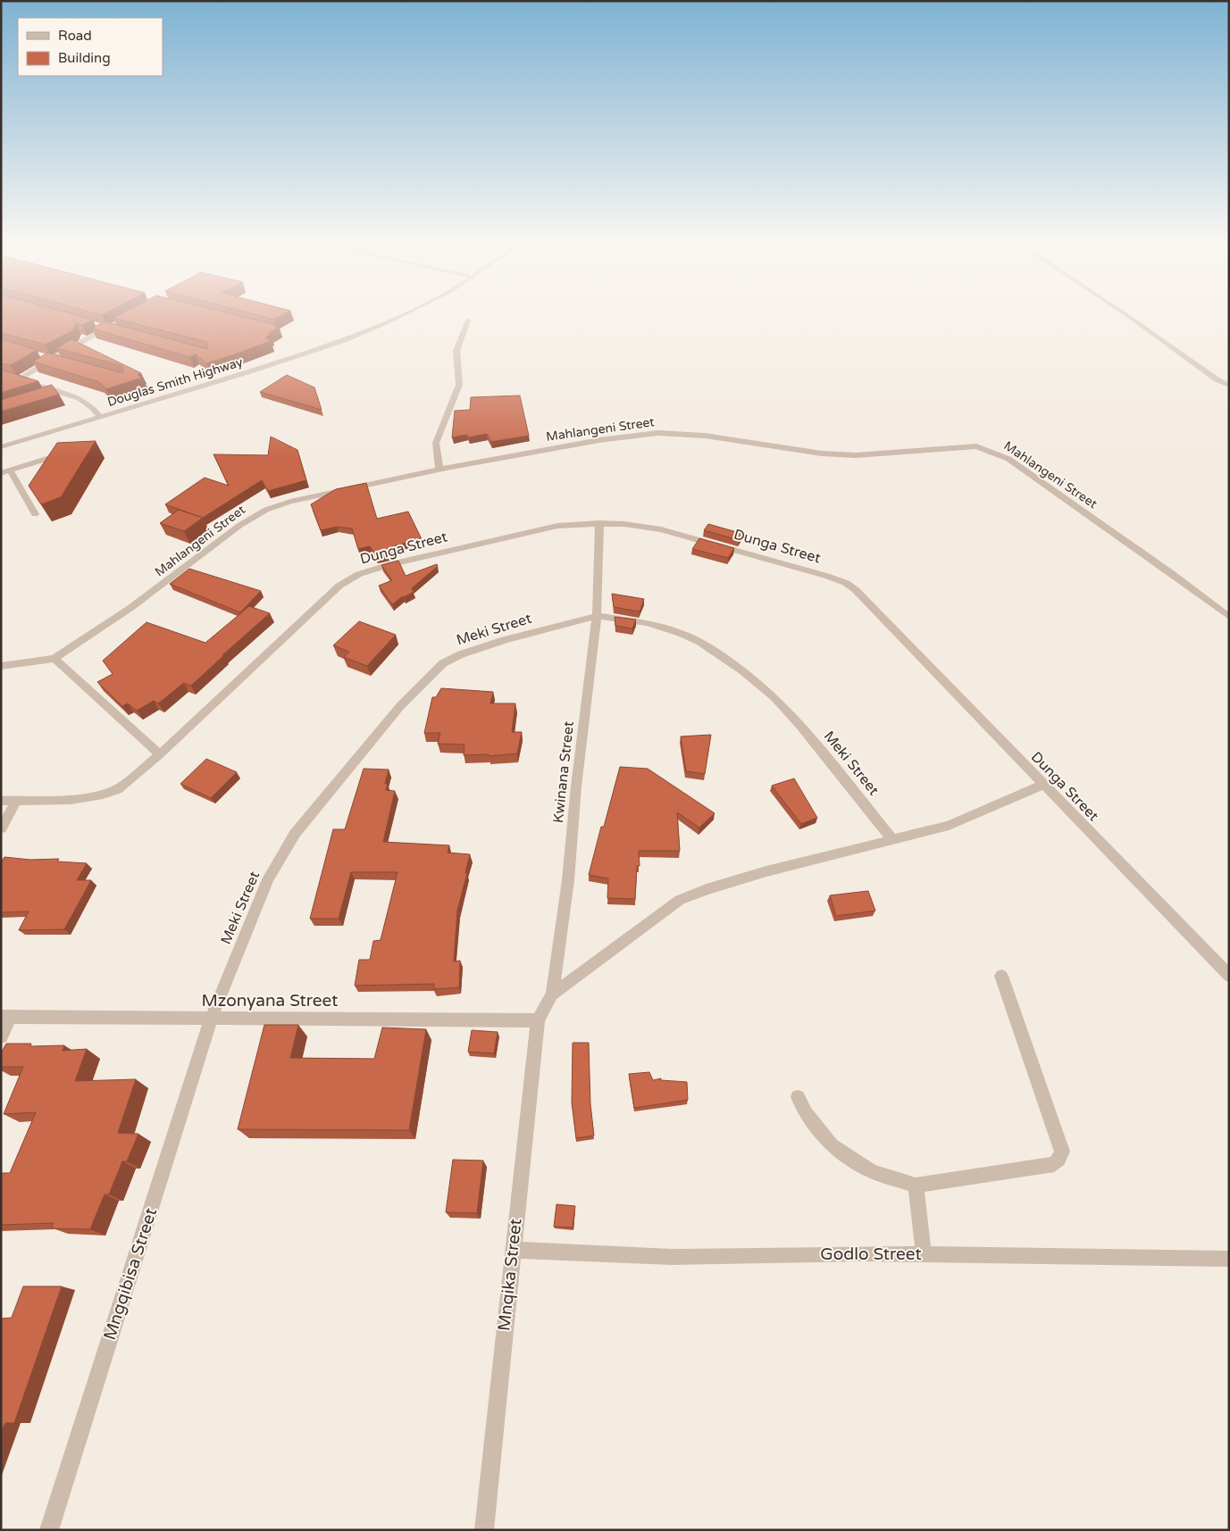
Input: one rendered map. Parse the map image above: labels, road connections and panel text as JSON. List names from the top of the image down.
{
  "streets": {
    "street": [
      "Douglas Smith Highway",
      "Mahlangeni Street",
      "Dunga Street",
      "Meki Street",
      "Kwinana Street",
      "Mzonyana Street",
      "Godlo Street",
      "Mngqibisa Street",
      "Mnqika Street"
    ]
  },
  "crossings": [
    ["Dunga Street", "Kwinana Street"],
    ["Meki Street", "Kwinana Street"],
    ["Meki Street", "Mzonyana Street"],
    ["Meki Street", "Mngqibisa Street"],
    ["Kwinana Street", "Mzonyana Street"],
    ["Kwinana Street", "Mnqika Street"],
    ["Mzonyana Street", "Mngqibisa Street"],
    ["Mzonyana Street", "Mnqika Street"],
    ["Godlo Street", "Mnqika Street"]
  ],
  "legend": ["Road", "Building"]
}
